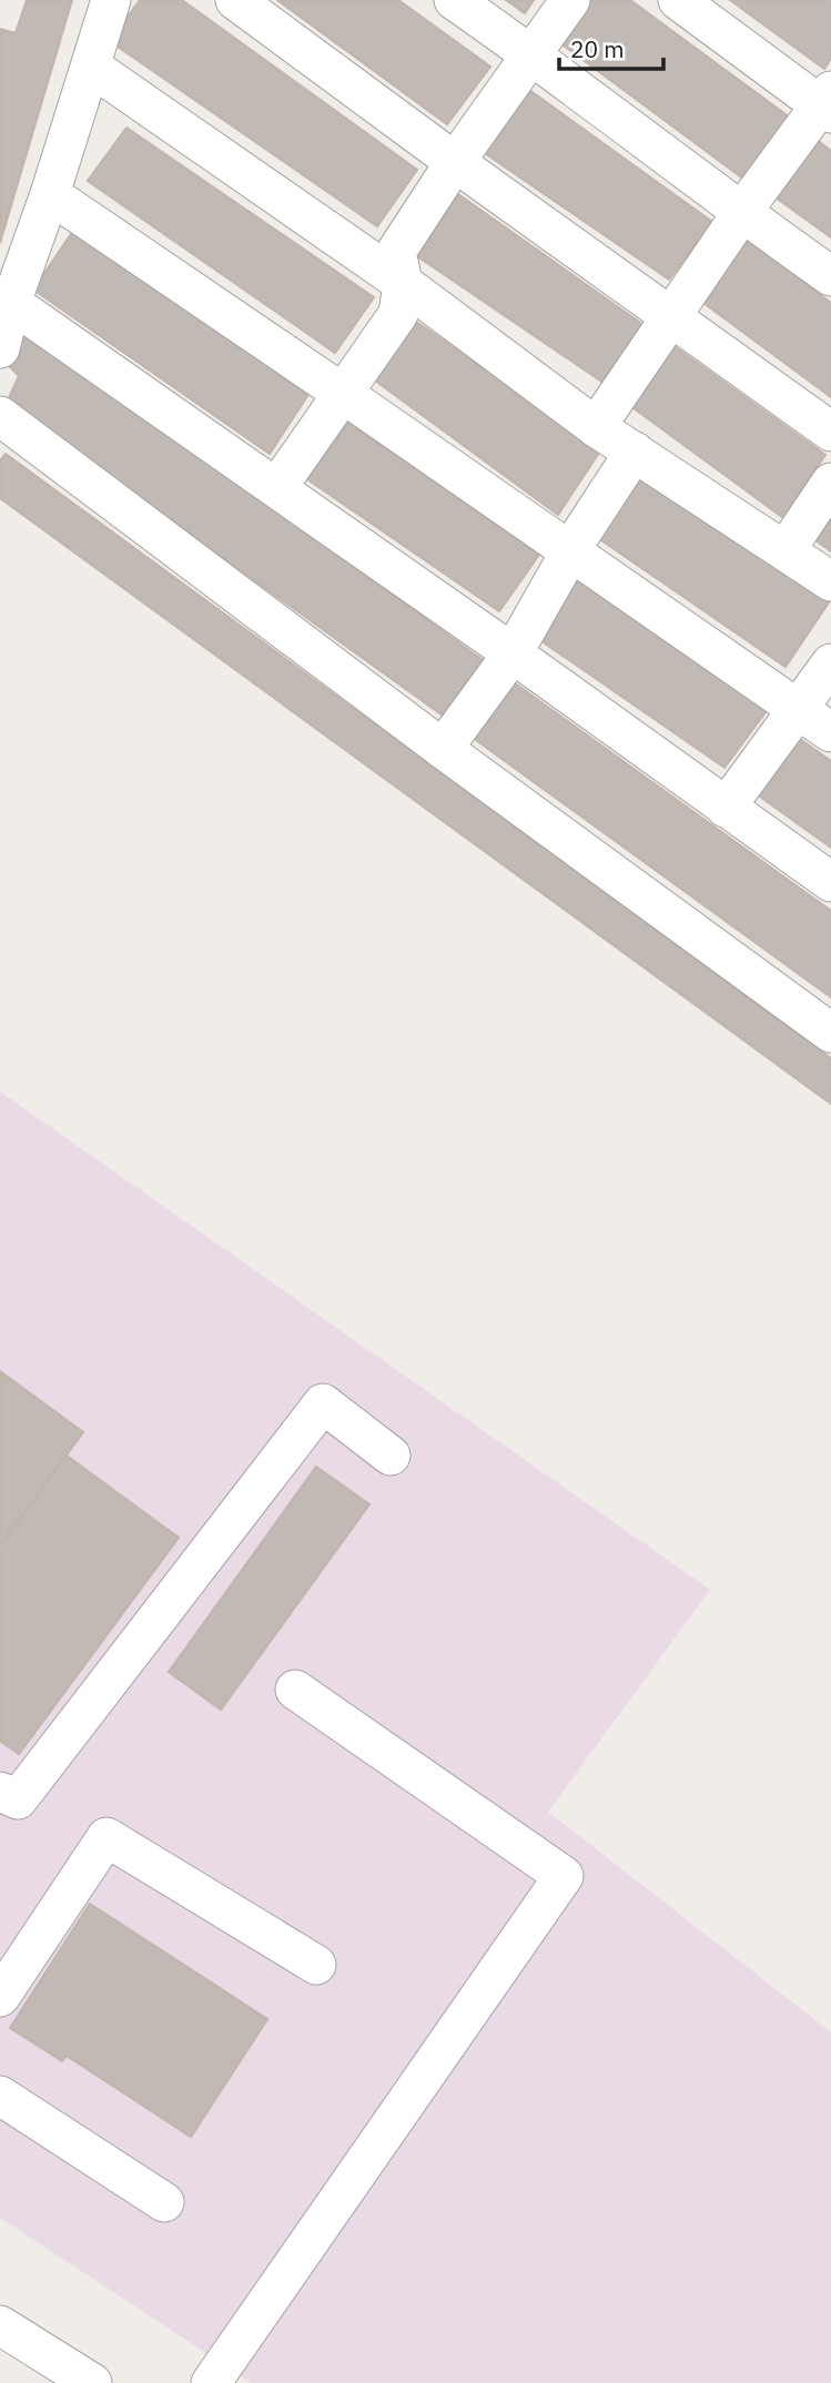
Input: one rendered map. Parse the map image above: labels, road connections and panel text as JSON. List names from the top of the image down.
{
  "scale_bar": "20 m"
}
